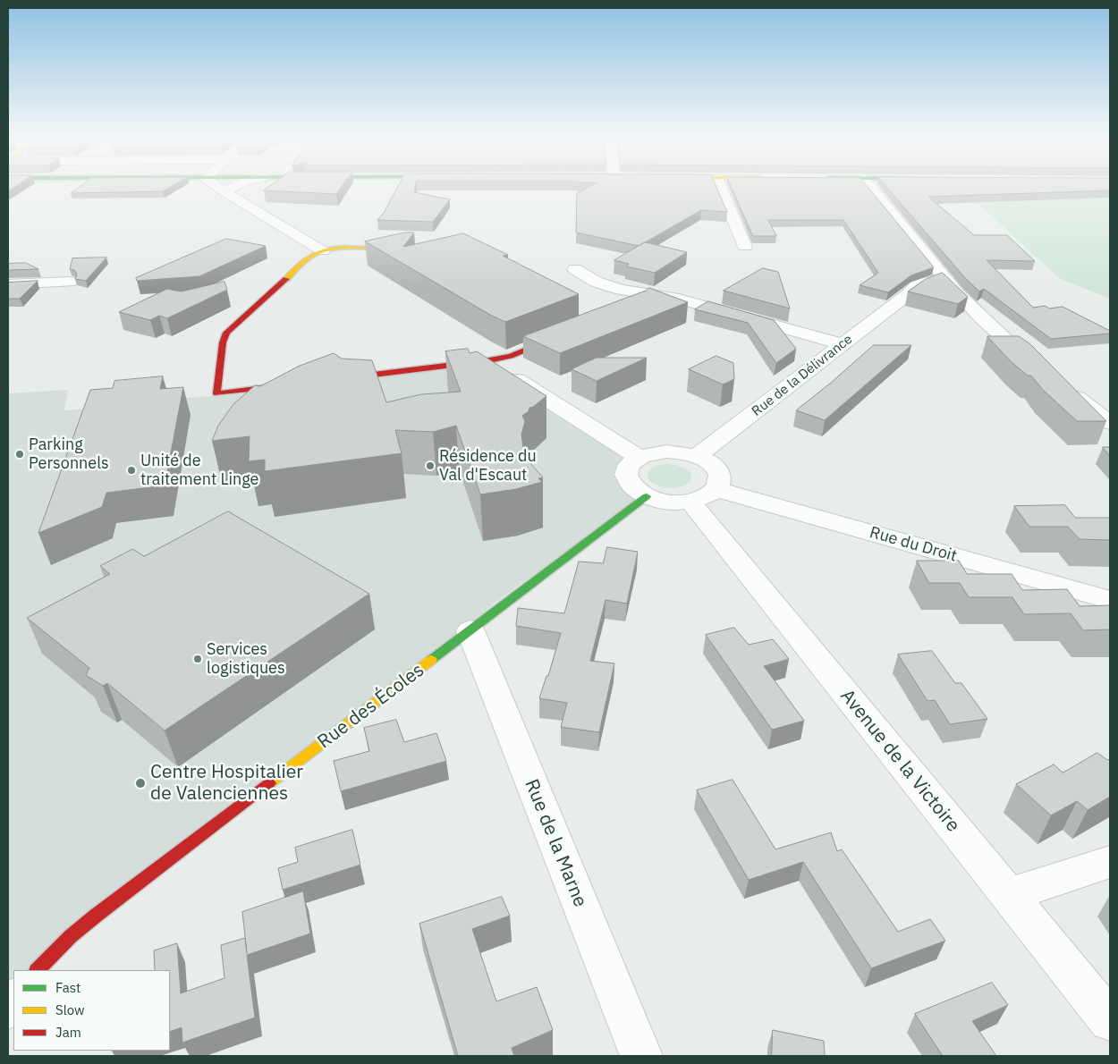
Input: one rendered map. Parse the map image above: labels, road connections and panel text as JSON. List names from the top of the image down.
{
  "streets": {
    "street": [
      "Rue de la Délivrance",
      "Rue du Droit",
      "Rue des Écoles",
      "Avenue de la Victoire",
      "Rue de la Marne"
    ]
  },
  "crossings": [
    ["Rue du Droit", "Rue des Écoles"],
    ["Rue du Droit", "Avenue de la Victoire"],
    ["Rue des Écoles", "Rue de la Marne"]
  ],
  "places": [
    "Parking Personnels",
    "Résidence du Val d'Escaut",
    "Unité de traitement Linge",
    "Services logistiques",
    "Centre Hospitalier de Valenciennes"
  ],
  "legend": ["Fast", "Slow", "Jam"]
}
